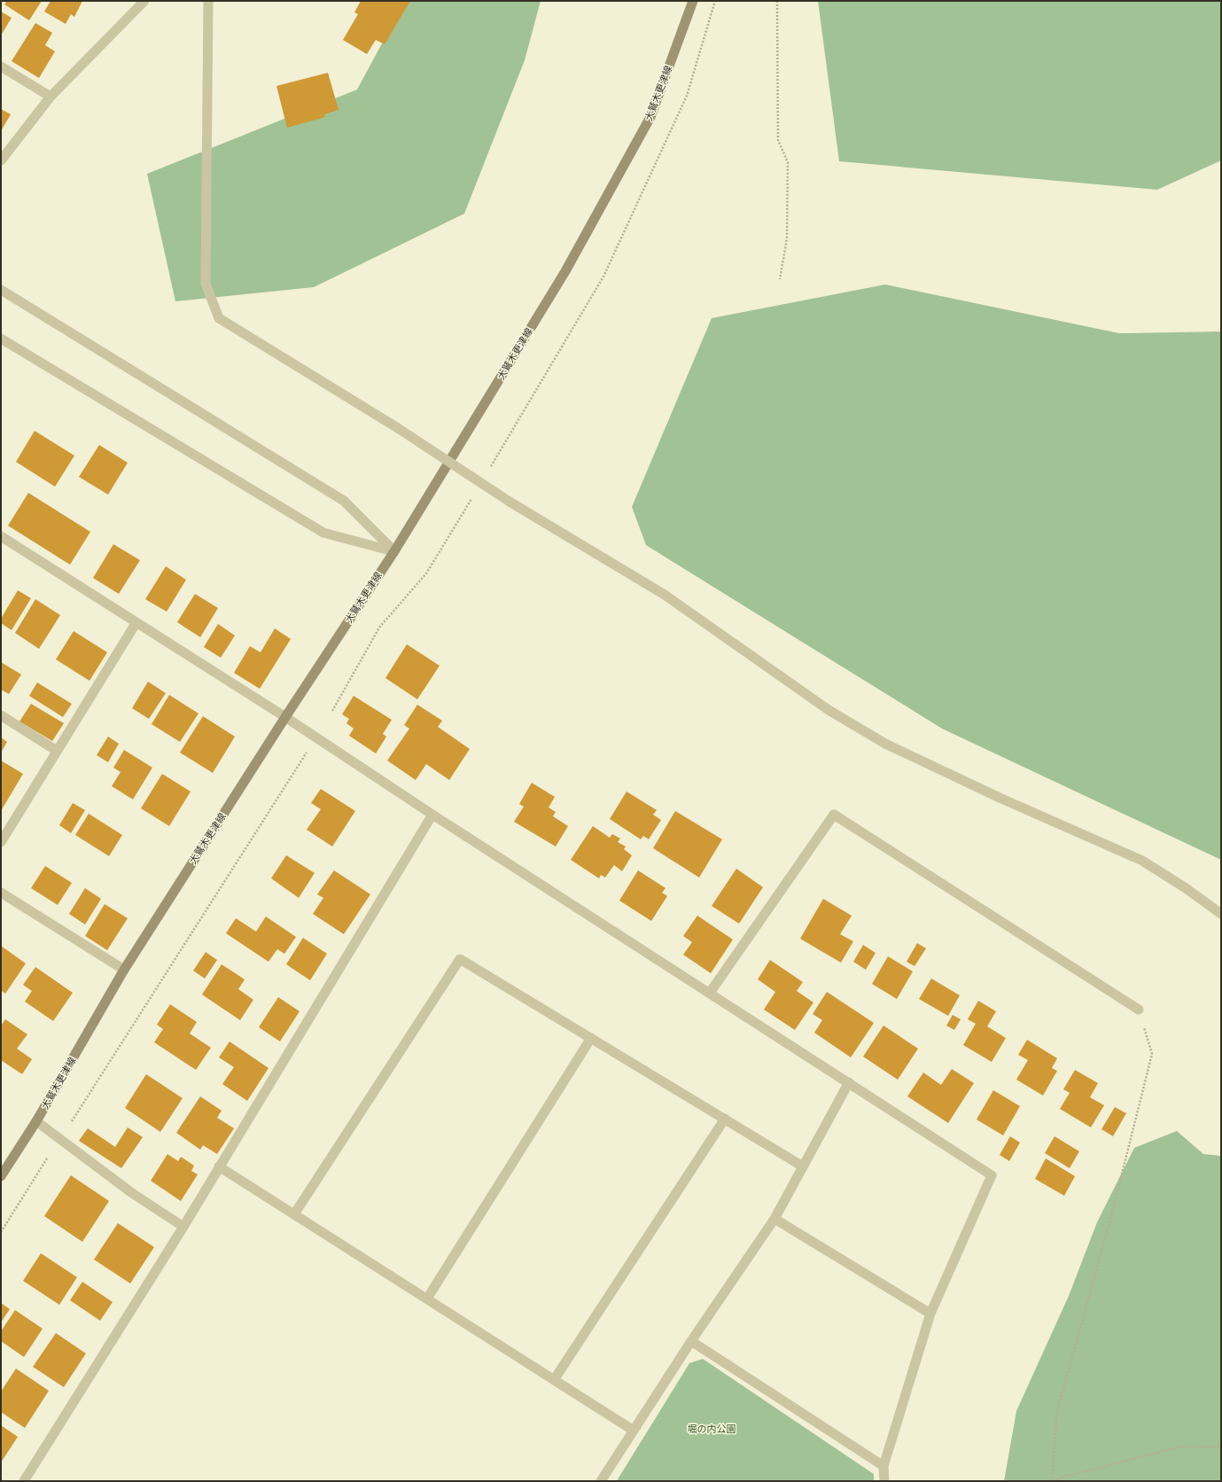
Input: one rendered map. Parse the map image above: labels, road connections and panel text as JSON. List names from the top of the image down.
{
  "streets": {
    "main road": ["大鷲木更津線"]
  },
  "parks": ["堀の内公園"]
}
